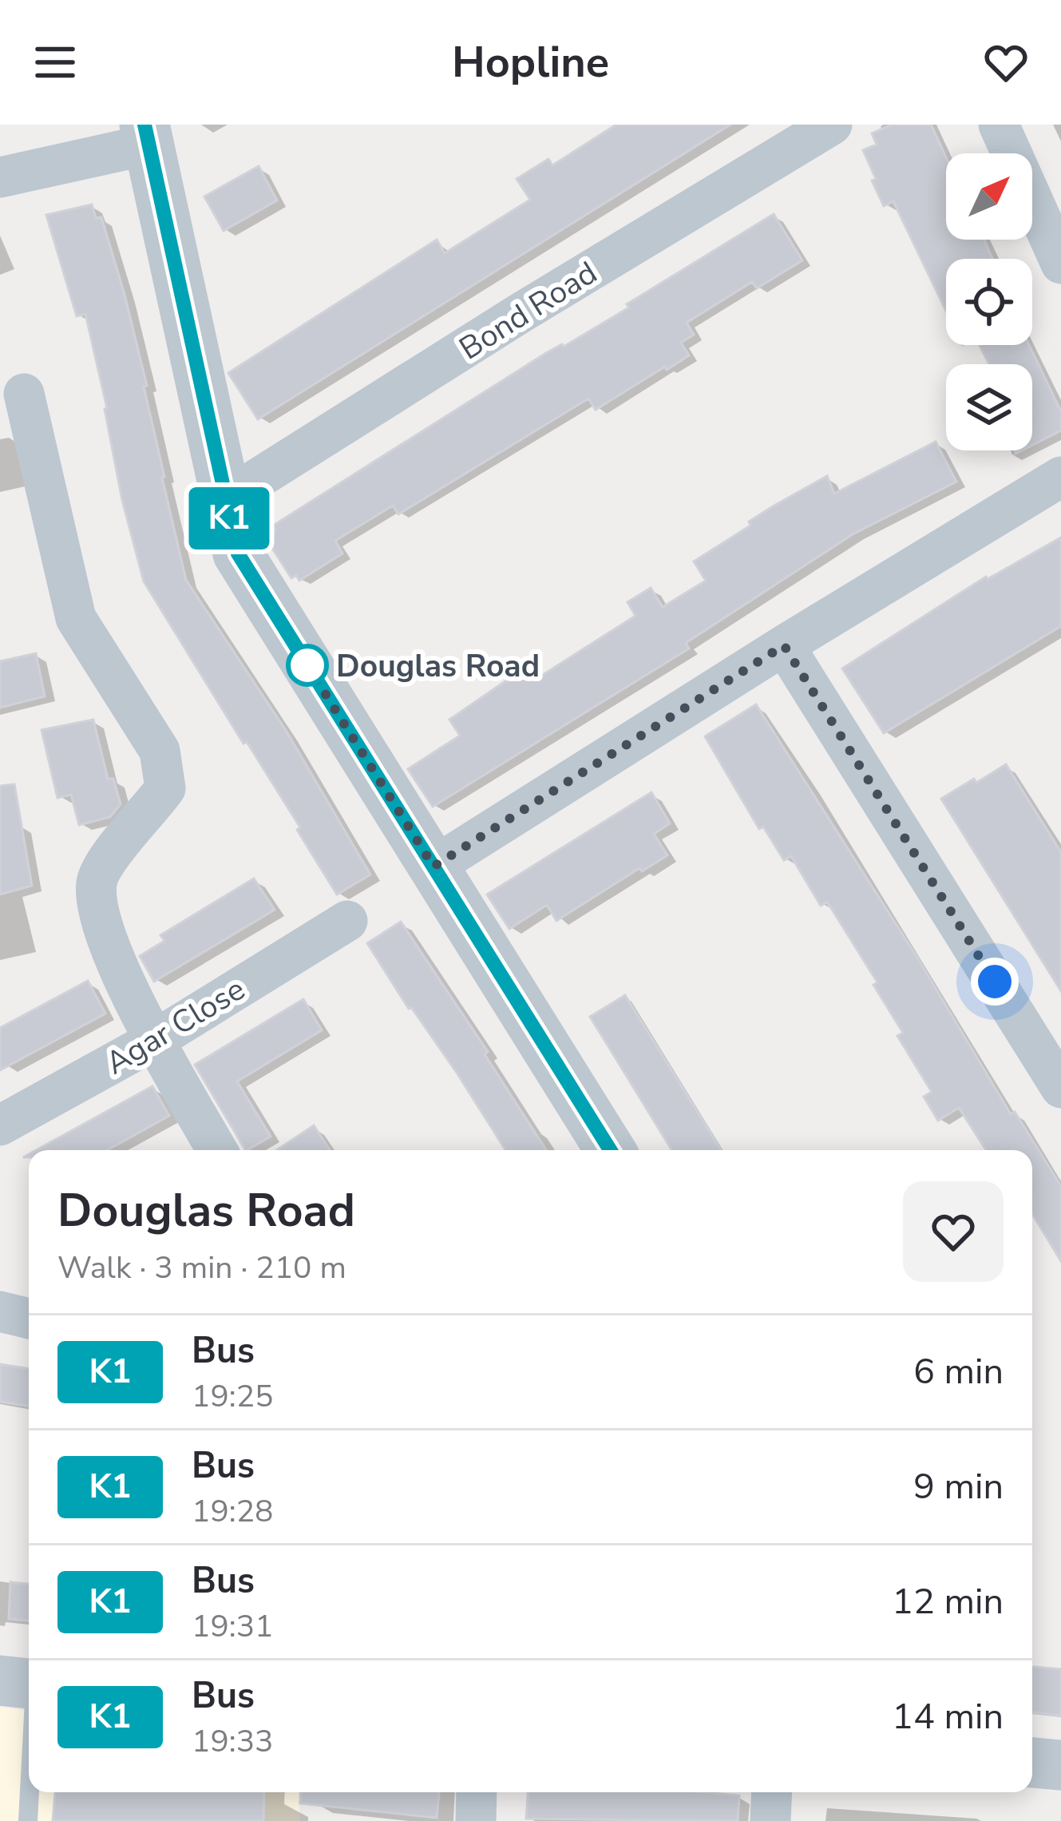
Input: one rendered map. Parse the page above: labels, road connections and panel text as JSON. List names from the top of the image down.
{
  "streets": {
    "street": ["Bond Road", "Agar Close"]
  },
  "places": ["Douglas Road"],
  "lines": ["bus line K1"],
  "north": "top right",
  "page": {
    "header": "Hopline",
    "on_map": "K1",
    "heading": ["Douglas Road", "Walk · 3 min · 210 m"],
    "list": [
      {
        "mark": "K1",
        "name": "Bus",
        "note": "19:25",
        "value": "6 min"
      },
      {
        "mark": "K1",
        "name": "Bus",
        "note": "19:28",
        "value": "9 min"
      },
      {
        "mark": "K1",
        "name": "Bus",
        "note": "19:31",
        "value": "12 min"
      },
      {
        "mark": "K1",
        "name": "Bus",
        "note": "19:33",
        "value": "14 min"
      }
    ]
  }
}
